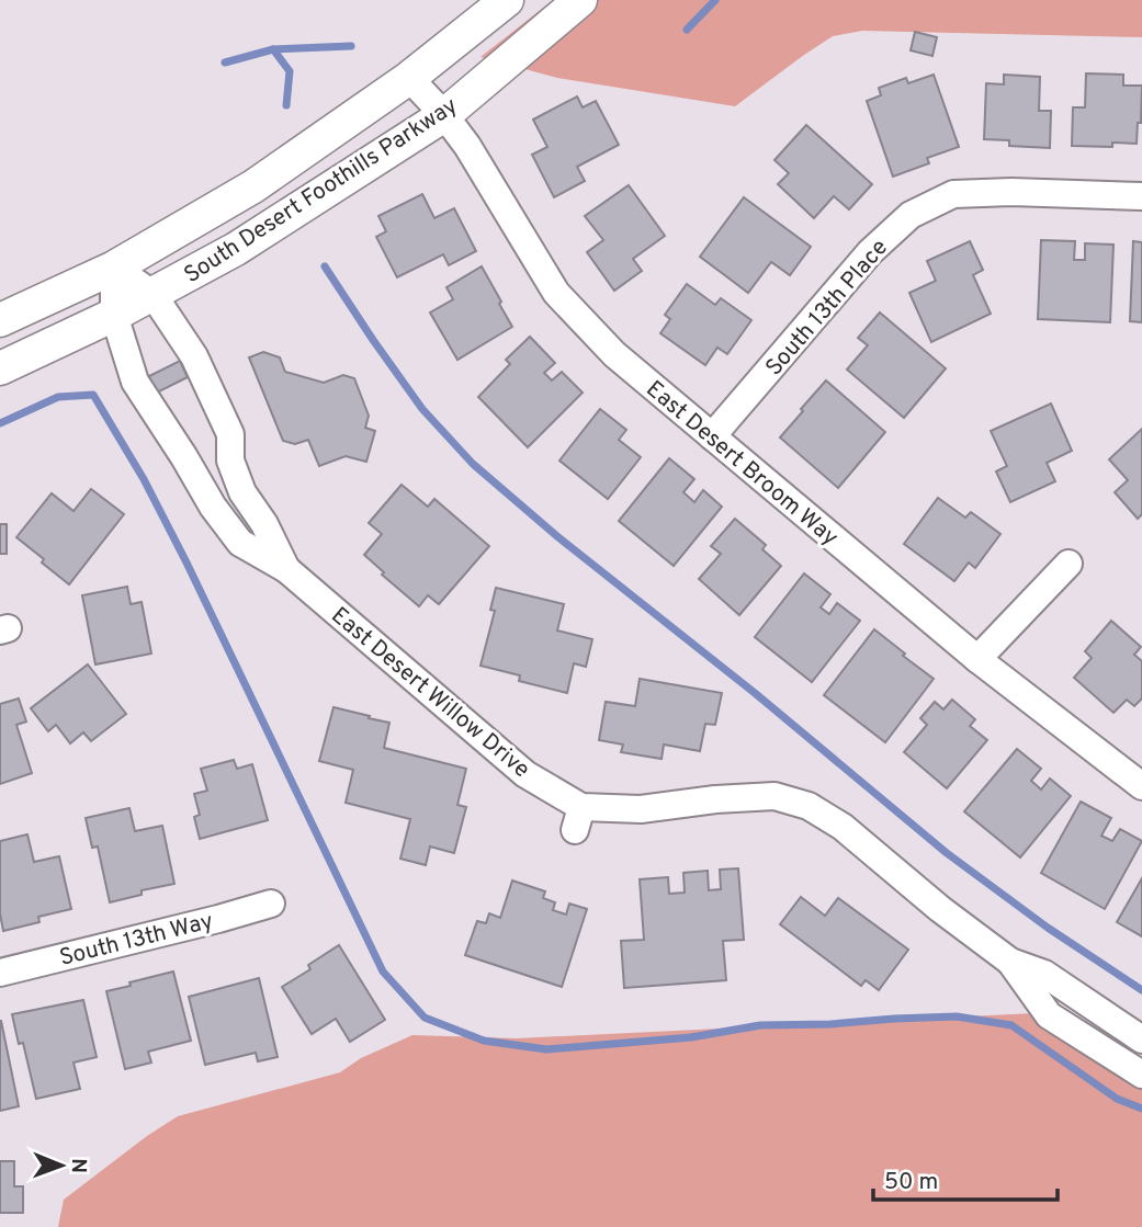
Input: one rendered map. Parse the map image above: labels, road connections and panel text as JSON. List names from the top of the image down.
{
  "streets": {
    "street": [
      "South Desert Foothills Parkway",
      "South 13th Place",
      "East Desert Broom Way",
      "East Desert Willow Drive",
      "South 13th Way"
    ]
  },
  "crossings": [
    ["South Desert Foothills Parkway", "East Desert Broom Way"],
    ["South Desert Foothills Parkway", "East Desert Willow Drive"],
    ["South 13th Place", "East Desert Broom Way"]
  ],
  "scale_bar": "50 m",
  "north": "right"
}
